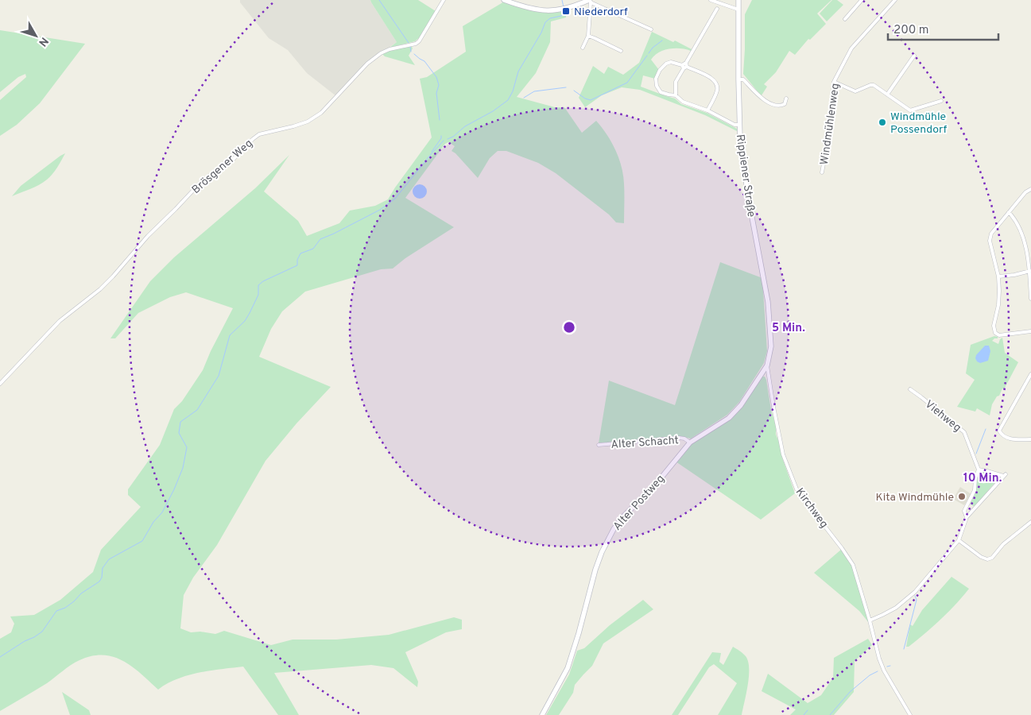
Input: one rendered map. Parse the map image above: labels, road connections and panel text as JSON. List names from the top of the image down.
{
  "streets": {
    "street": [
      "Windmühlenweg",
      "Brösgener Weg",
      "Rippiener Straße",
      "Viehweg",
      "Alter Schacht",
      "Alter Postweg",
      "Kirchweg"
    ]
  },
  "crossings": [
    ["Rippiener Straße", "Alter Postweg"],
    ["Rippiener Straße", "Kirchweg"],
    ["Alter Schacht", "Alter Postweg"],
    ["Alter Postweg", "Kirchweg"]
  ],
  "places": {
    "transit": ["Niederdorf"],
    "other": ["Windmühle Possendorf", "Kita Windmühle"]
  },
  "scale_bar": "200 m",
  "north": "bottom right",
  "rings": ["5 Min.", "10 Min."]
}
